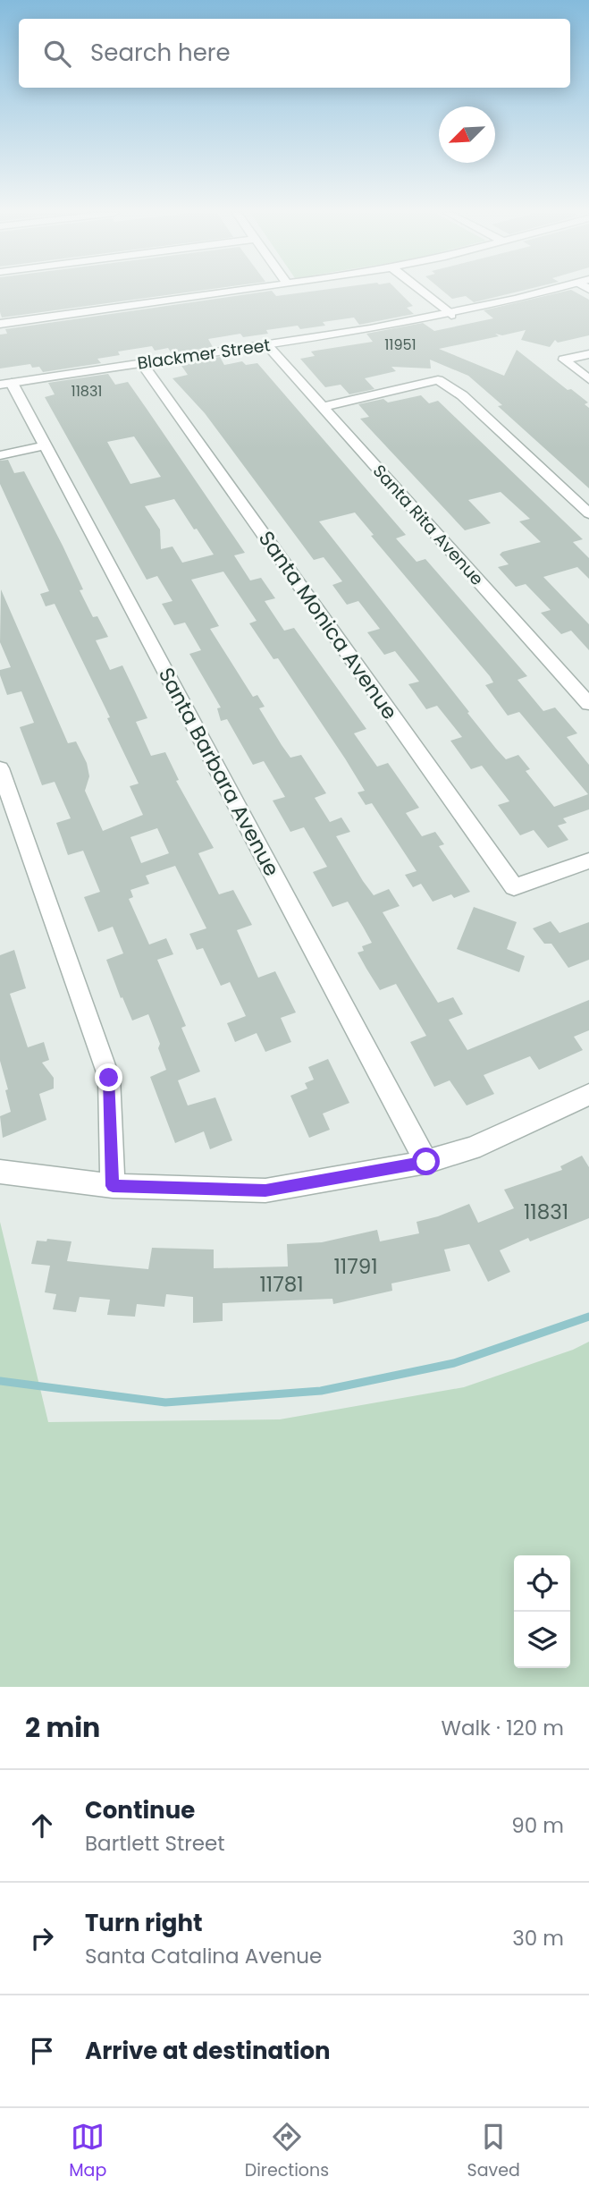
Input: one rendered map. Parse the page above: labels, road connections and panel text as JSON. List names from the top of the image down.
{
  "streets": {
    "street": [
      "Blackmer Street",
      "Santa Rita Avenue",
      "Santa Monica Avenue",
      "Santa Barbara Avenue"
    ]
  },
  "crossings": [
    ["Blackmer Street", "Santa Rita Avenue"],
    ["Blackmer Street", "Santa Monica Avenue"],
    ["Blackmer Street", "Santa Barbara Avenue"]
  ],
  "house_numbers": [
    "11951",
    "11831",
    "11831",
    "11791",
    "11781"
  ],
  "north": "bottom left",
  "page": {
    "search": "Search here",
    "heading": ["2 min", "Walk · 120 m"],
    "list": [
      ["Continue", "Bartlett Street", "90 m"],
      ["Turn right", "Santa Catalina Avenue", "30 m"],
      "Arrive at destination"
    ],
    "nav": ["Map", "Directions", "Saved"]
  }
}
